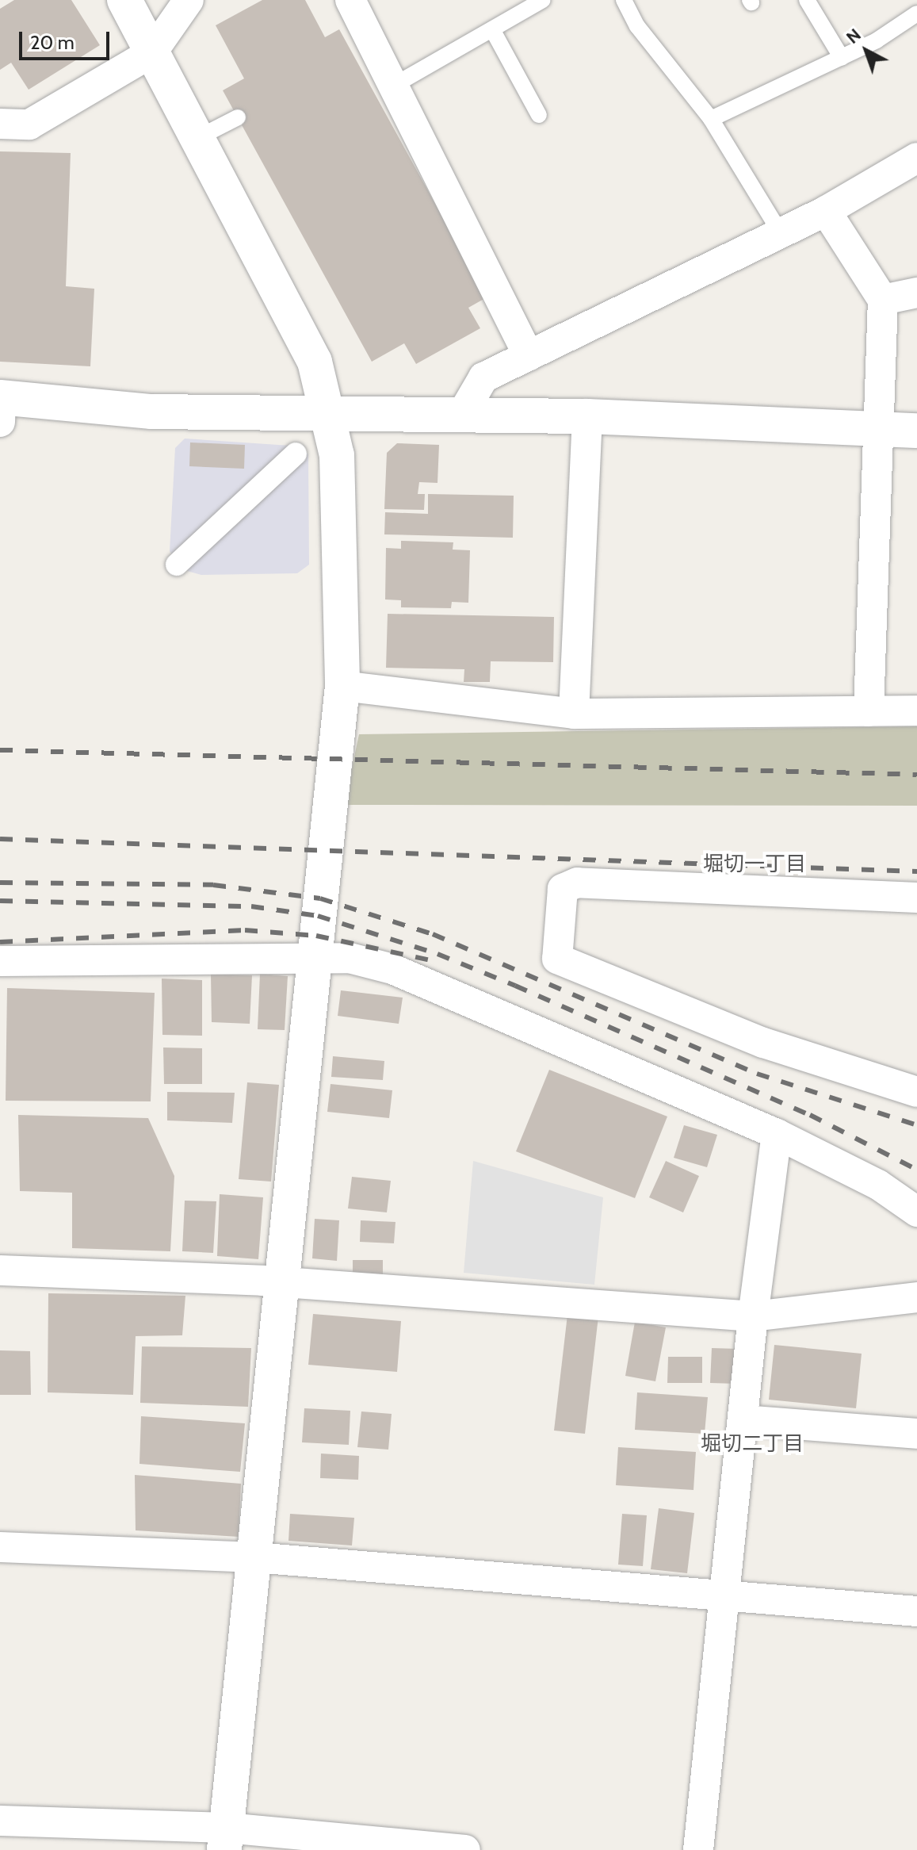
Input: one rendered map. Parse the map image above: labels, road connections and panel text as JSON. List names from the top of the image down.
{
  "districts": ["堀切一丁目", "堀切二丁目"],
  "scale_bar": "20 m",
  "north": "top left"
}
